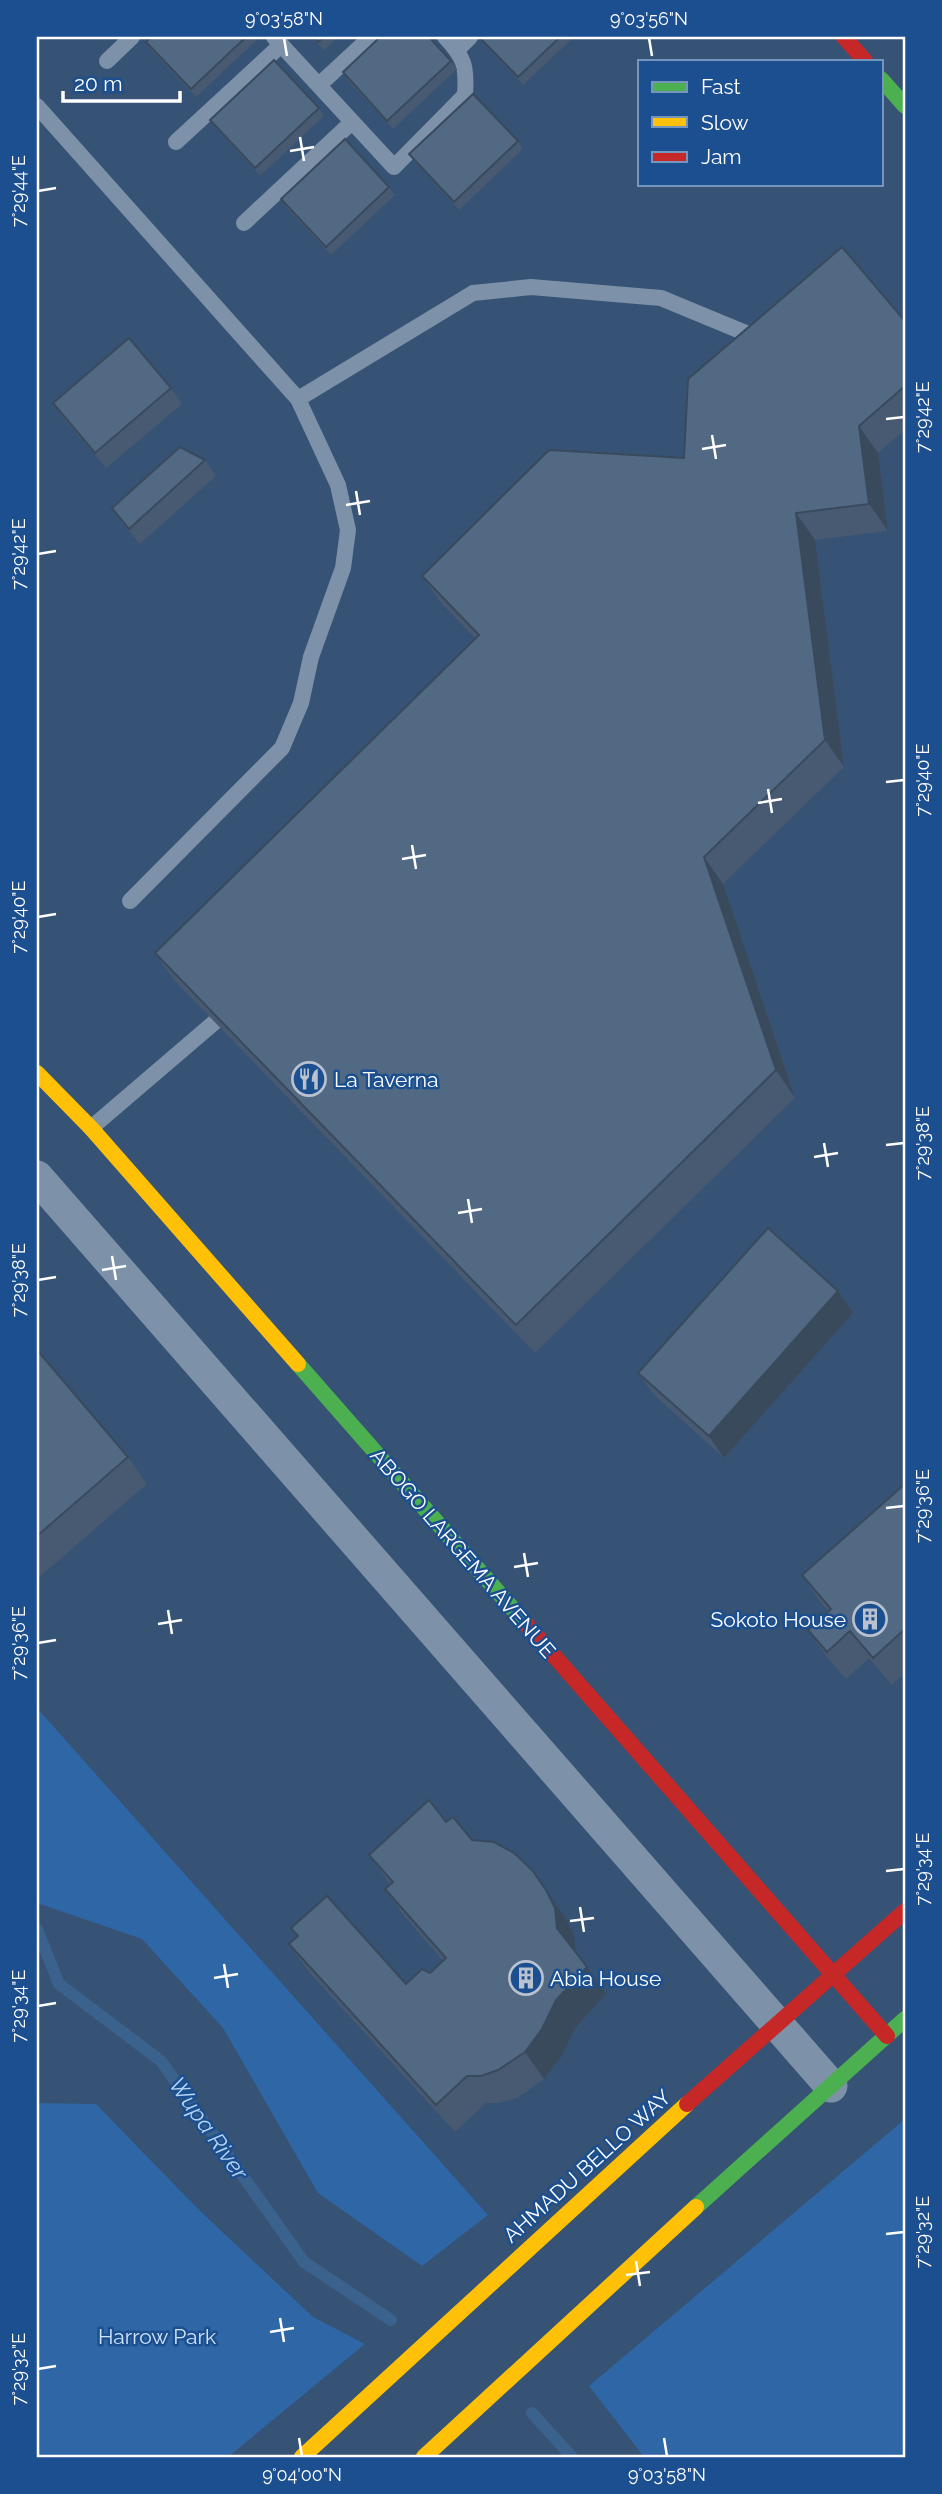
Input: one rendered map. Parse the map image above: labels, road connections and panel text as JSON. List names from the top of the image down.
{
  "streets": {
    "main road": ["ABOGO LARGEMA AVENUE", "AHMADU BELLO WAY"]
  },
  "crossings": [
    ["ABOGO LARGEMA AVENUE", "AHMADU BELLO WAY"]
  ],
  "water": ["Wupa River"],
  "parks": ["Harrow Park"],
  "places": {
    "restaurant": ["La Taverna"],
    "building": ["Sokoto House", "Abia House"]
  },
  "legend": ["Fast", "Slow", "Jam"],
  "scale_bar": "20 m",
  "coordinates": [
    "9°03'58\"N",
    "9°03'56\"N",
    "7°29'44\"E",
    "7°29'42\"E",
    "7°29'40\"E",
    "7°29'38\"E",
    "7°29'36\"E",
    "7°29'34\"E",
    "7°29'32\"E",
    "9°04'00\"N"
  ]
}
